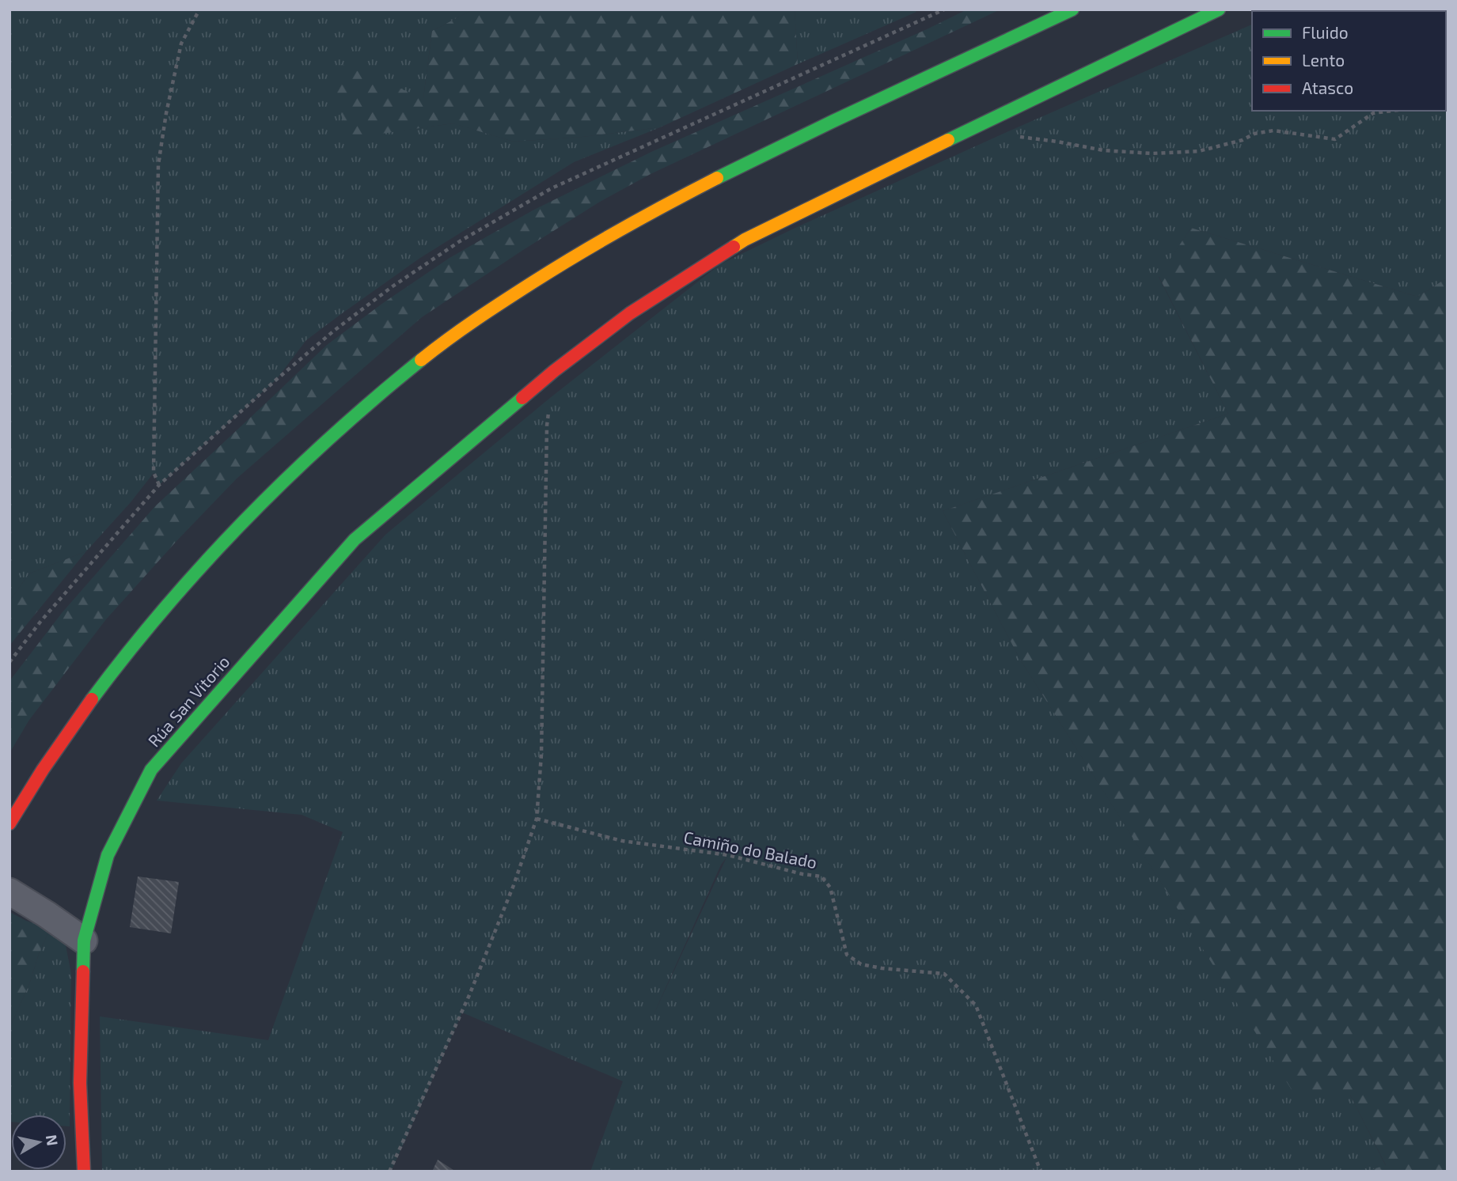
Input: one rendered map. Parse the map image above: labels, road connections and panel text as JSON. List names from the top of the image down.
{
  "streets": {
    "main road": ["Rúa San Vitorio"],
    "path": ["Camiño do Balado"]
  },
  "legend": ["Fluido", "Lento", "Atasco"],
  "north": "right"
}
